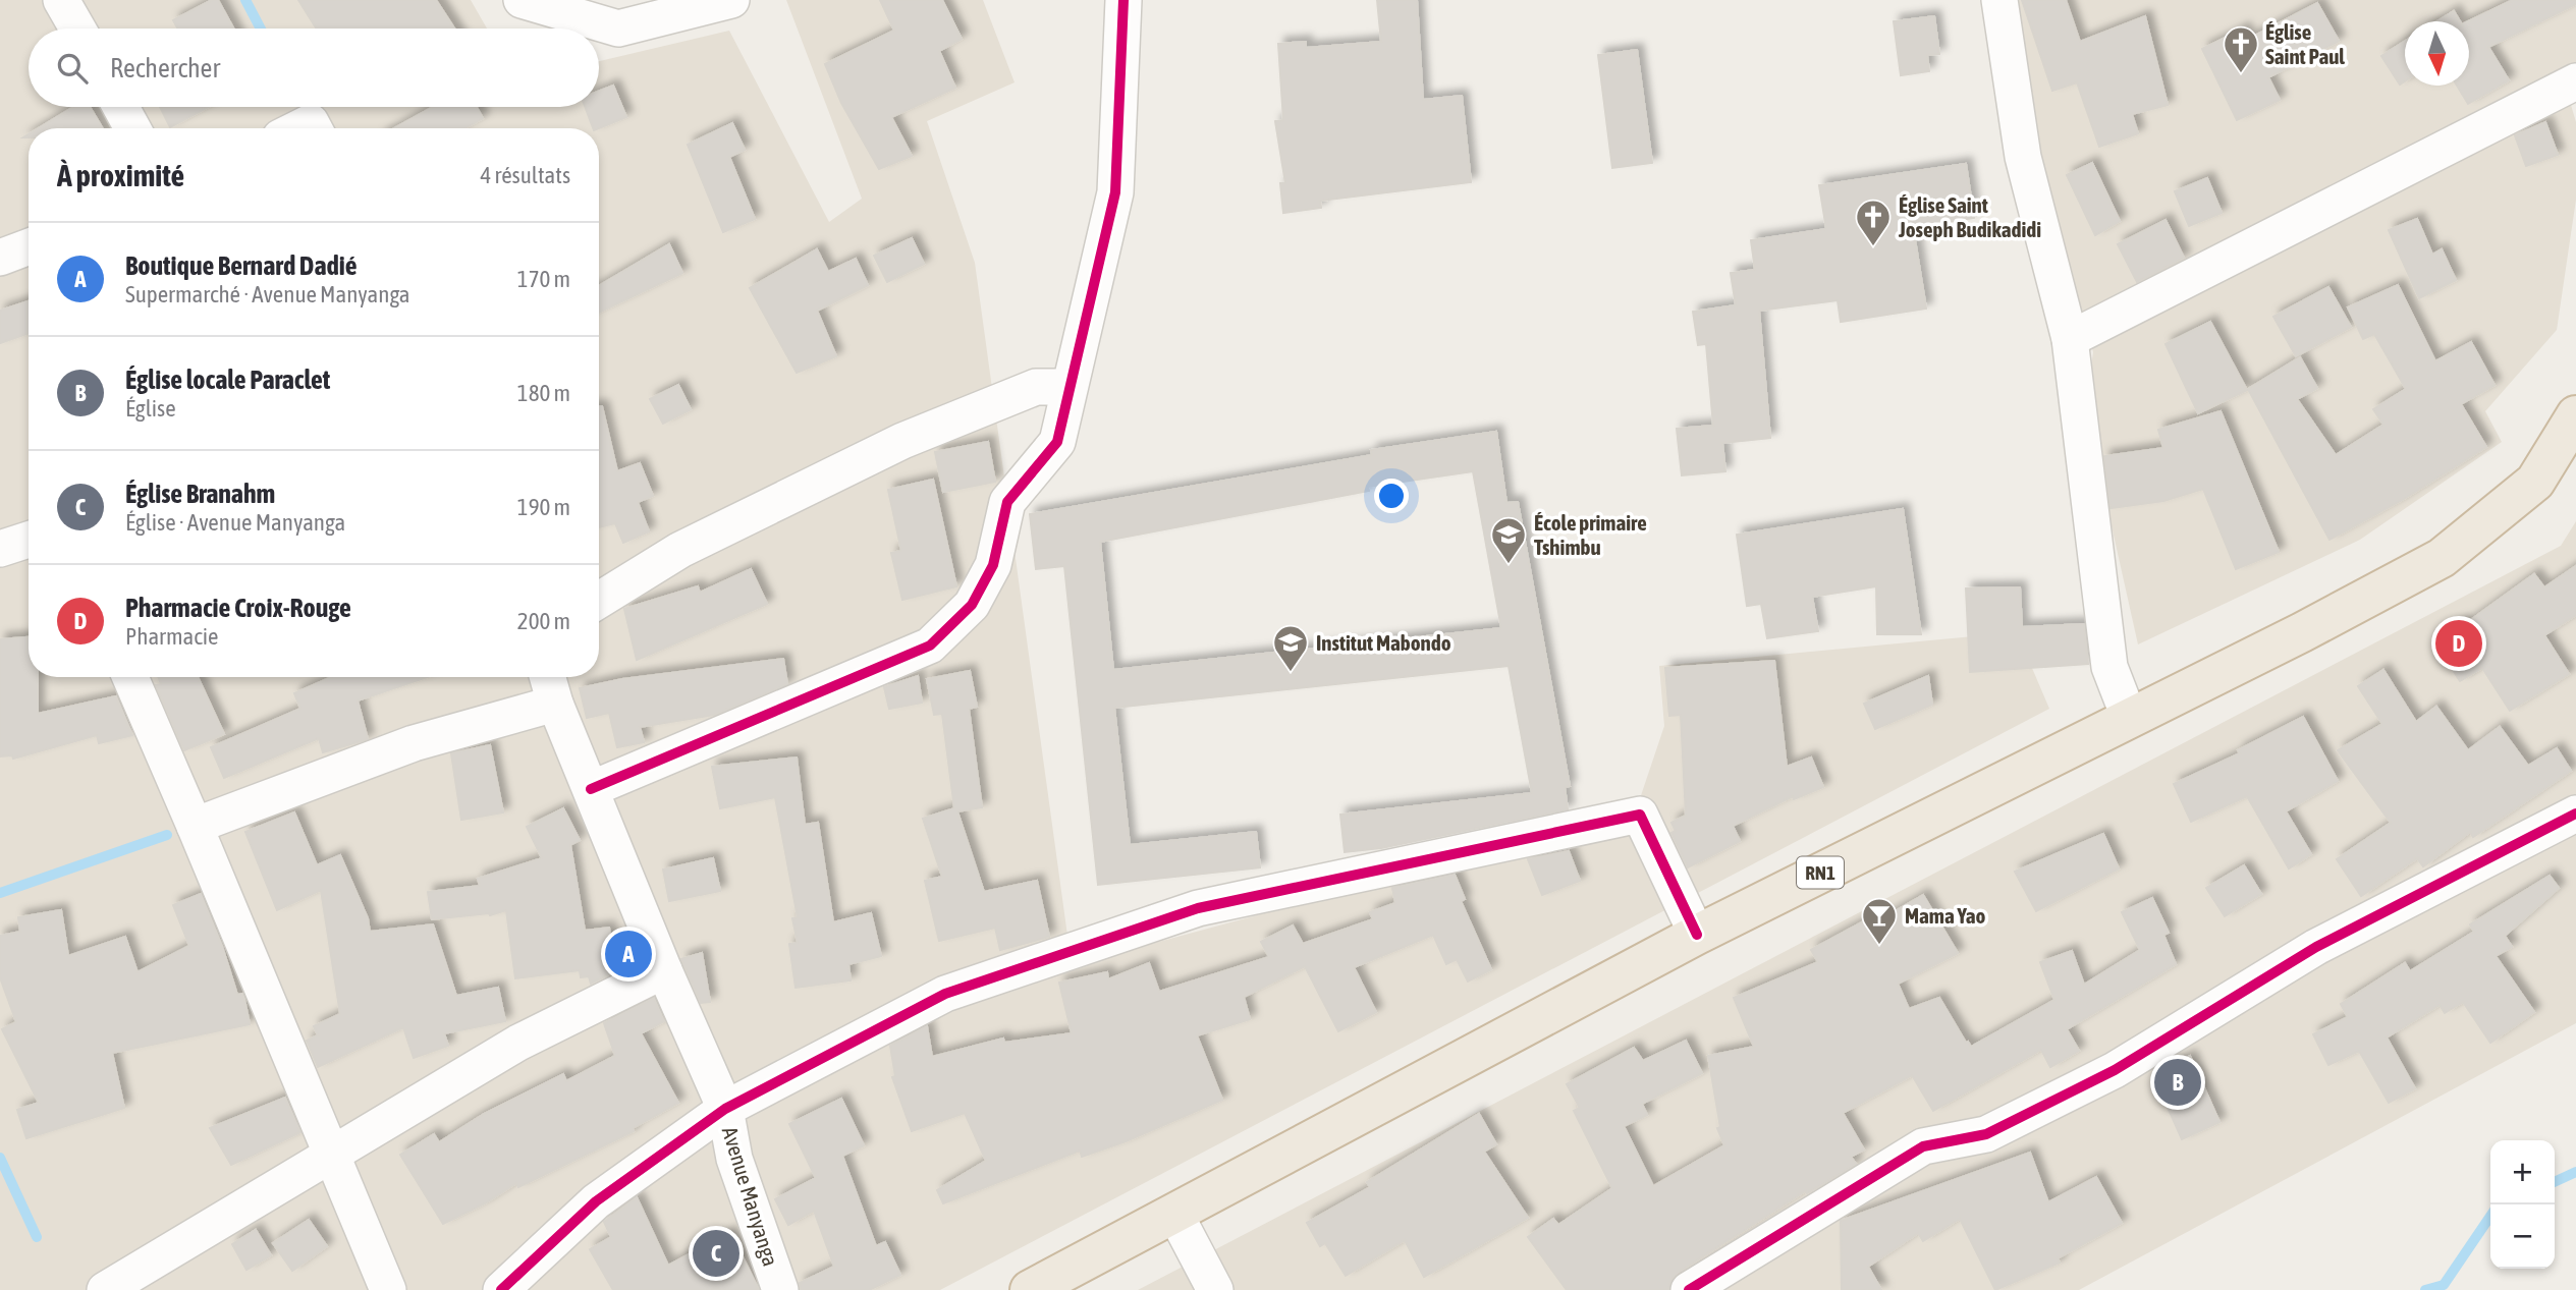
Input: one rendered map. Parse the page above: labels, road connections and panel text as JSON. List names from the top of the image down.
{
  "streets": {
    "highway": ["RN1"],
    "street": ["Avenue Manyanga"]
  },
  "places": {
    "church": ["Église Saint Paul", "Église Saint Joseph Budikadidi"],
    "school or university": ["École primaire Tshimbu", "Institut Mabondo"],
    "bar": ["Mama Yao"]
  },
  "north": "bottom",
  "page": {
    "search": "Rechercher",
    "heading": ["À proximité", "4 résultats"],
    "list": [
      {
        "mark": "A",
        "name": "Boutique Bernard Dadié",
        "note": "Supermarché · Avenue Manyanga",
        "value": "170 m"
      },
      {
        "mark": "B",
        "name": "Église locale Paraclet",
        "note": "Église",
        "value": "180 m"
      },
      {
        "mark": "C",
        "name": "Église Branahm",
        "note": "Église · Avenue Manyanga",
        "value": "190 m"
      },
      {
        "mark": "D",
        "name": "Pharmacie Croix-Rouge",
        "note": "Pharmacie",
        "value": "200 m"
      }
    ],
    "pins": [
      "D",
      "A",
      "B",
      "C"
    ],
    "map_buttons": ["+", "−"]
  }
}
